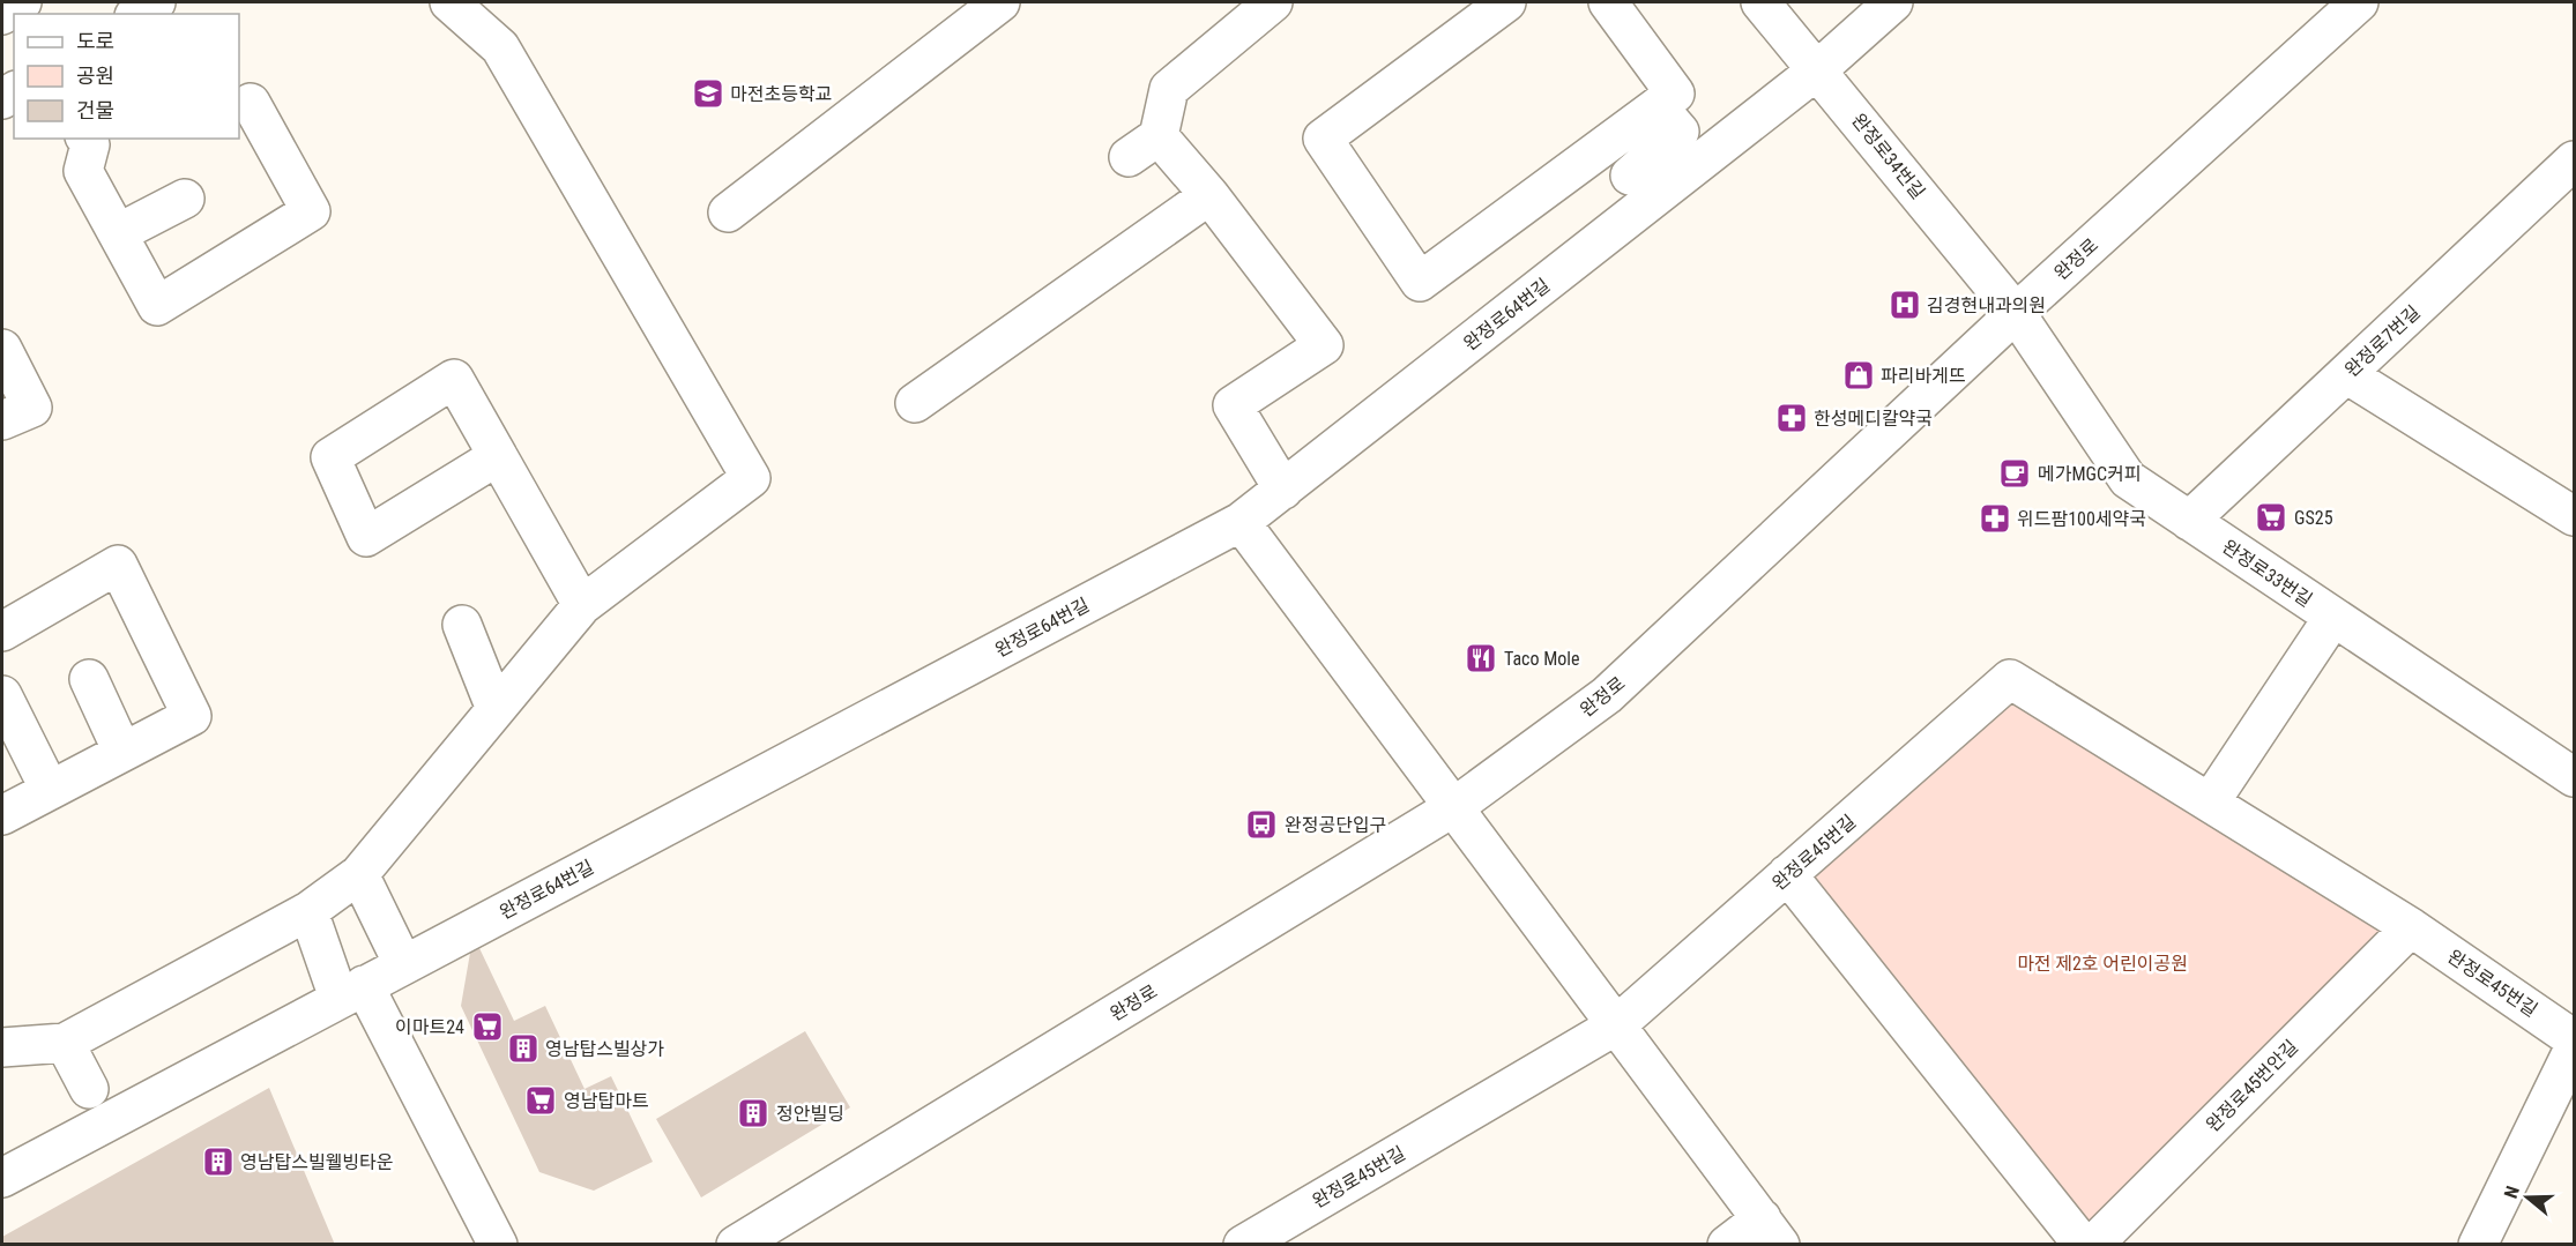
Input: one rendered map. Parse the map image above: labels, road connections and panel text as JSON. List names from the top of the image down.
{
  "streets": {
    "street": [
      "완정로34번길",
      "완정로",
      "완정로64번길",
      "완정로7번길",
      "완정로33번길",
      "완정로45번길",
      "완정로45번안길"
    ]
  },
  "crossings": [
    ["완정로34번길", "완정로"],
    ["완정로34번길", "완정로64번길"],
    ["완정로34번길", "완정로33번길"],
    ["완정로", "완정로33번길"],
    ["완정로7번길", "완정로33번길"],
    ["완정로45번길", "완정로45번안길"]
  ],
  "parks": ["마전 제2호 어린이공원"],
  "places": {
    "school or university": ["마전초등학교"],
    "hospital": ["김경현내과의원"],
    "shop": ["파리바게뜨"],
    "pharmacy": ["한성메디칼약국", "위드팜100세약국"],
    "cafe": ["메가MGC커피"],
    "supermarket": ["GS25", "이마트24", "영남탑마트"],
    "restaurant": ["Taco Mole"],
    "bus stop": ["완정공단입구"],
    "building": ["영남탑스빌상가", "정안빌딩", "영남탑스빌웰빙타운"]
  },
  "legend": ["도로", "공원", "건물"],
  "north": "left"
}
